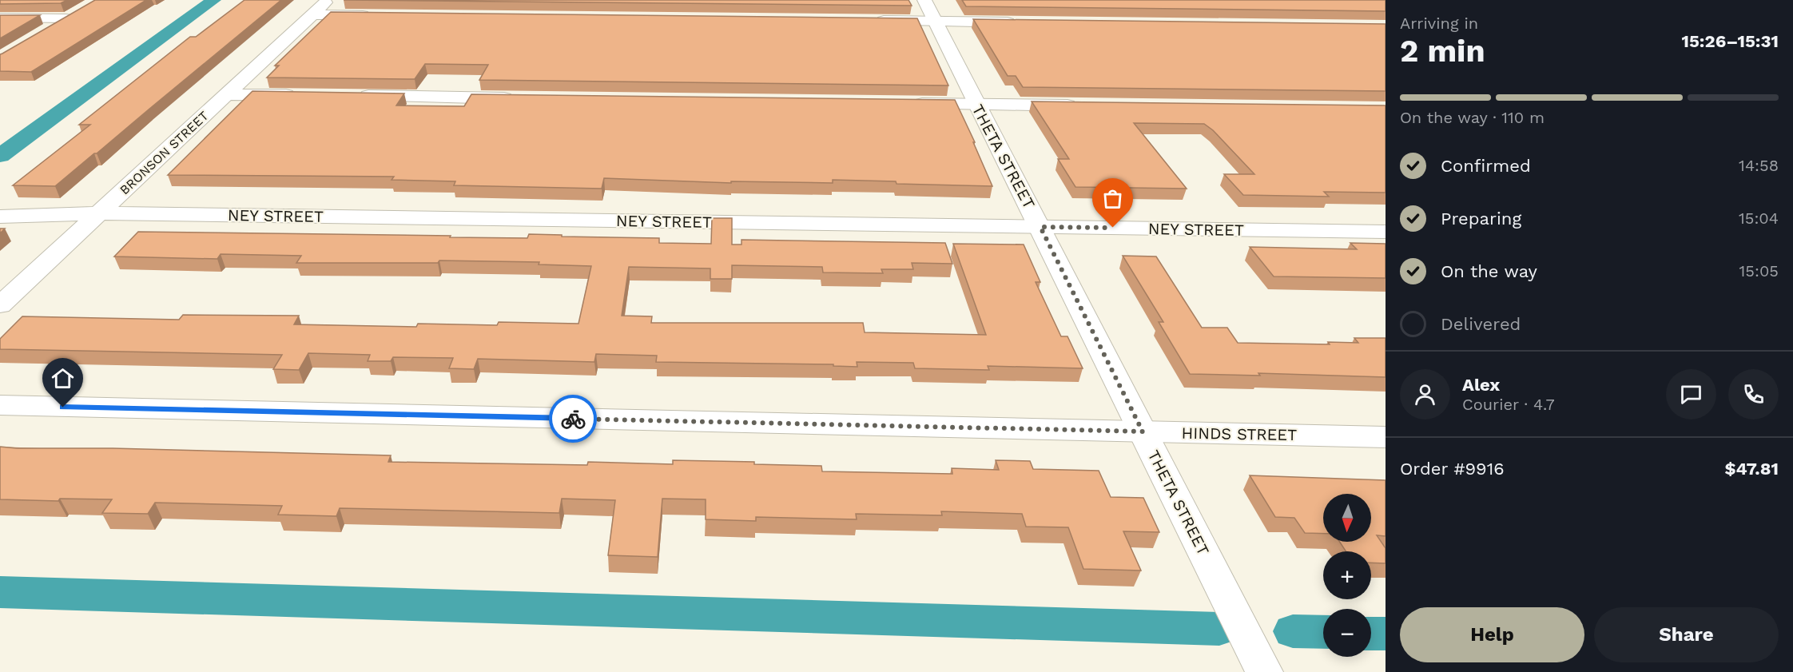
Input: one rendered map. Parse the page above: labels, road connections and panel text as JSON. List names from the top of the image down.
{
  "streets": {
    "street": [
      "BRONSON STREET",
      "THETA STREET",
      "NEY STREET",
      "HINDS STREET"
    ]
  },
  "crossings": [
    ["BRONSON STREET", "NEY STREET"],
    ["THETA STREET", "NEY STREET"],
    ["THETA STREET", "HINDS STREET"]
  ],
  "north": "bottom",
  "page": {
    "heading": ["2 min", "Arriving in", "15:26–15:31"],
    "panel": [
      "Alex",
      "Courier · 4.7",
      "Order #9916",
      "$47.81"
    ],
    "bar": "On the way · 110 m",
    "list": [
      ["Confirmed", "14:58"],
      ["Preparing", "15:04"],
      ["On the way", "15:05"],
      "Delivered"
    ],
    "map_buttons": ["+", "−"],
    "buttons": ["Help", "Share"]
  }
}
